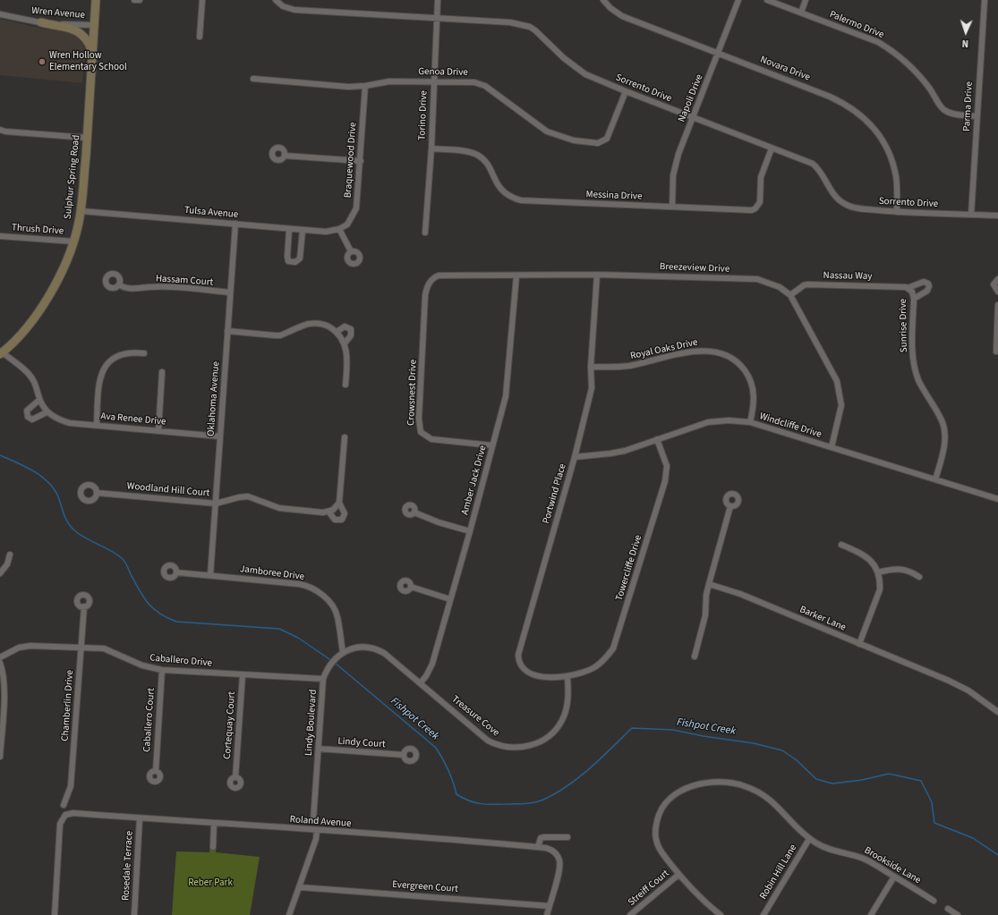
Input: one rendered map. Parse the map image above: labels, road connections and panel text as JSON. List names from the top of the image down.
{
  "streets": {
    "main road": ["Sulphur Spring Road"],
    "street": [
      "Wren Avenue",
      "Palermo Drive",
      "Novara Drive",
      "Genoa Drive",
      "Sorrento Drive",
      "Napoli Drive",
      "Parma Drive",
      "Torino Drive",
      "Braquewood Drive",
      "Messina Drive",
      "Tulsa Avenue",
      "Thrush Drive",
      "Breezeview Drive",
      "Nassau Way",
      "Hassam Court",
      "Sunrise Drive",
      "Royal Oaks Drive",
      "Crowsnest Drive",
      "Oklahoma Avenue",
      "Ava Renee Drive",
      "Windcliffe Drive",
      "Amber Jack Drive",
      "Woodland Hill Court",
      "Portwind Place",
      "Towercliffe Drive",
      "Jamboree Drive",
      "Barker Lane",
      "Caballero Drive",
      "Chamberlin Drive",
      "Treasure Cove",
      "Caballero Court",
      "Lindy Boulevard",
      "Cortequay Court",
      "Lindy Court",
      "Roland Avenue",
      "Rosedale Terrace",
      "Brookside Lane",
      "Robin Hill Lane",
      "Evergreen Court",
      "Streiff Court"
    ]
  },
  "crossings": [
    ["Wren Avenue", "Sulphur Spring Road"],
    ["Palermo Drive", "Parma Drive"],
    ["Novara Drive", "Sorrento Drive"],
    ["Novara Drive", "Napoli Drive"],
    ["Genoa Drive", "Sorrento Drive"],
    ["Genoa Drive", "Torino Drive"],
    ["Genoa Drive", "Braquewood Drive"],
    ["Sorrento Drive", "Napoli Drive"],
    ["Sorrento Drive", "Parma Drive"],
    ["Sorrento Drive", "Torino Drive"],
    ["Sorrento Drive", "Messina Drive"],
    ["Napoli Drive", "Messina Drive"],
    ["Torino Drive", "Messina Drive"],
    ["Braquewood Drive", "Tulsa Avenue"],
    ["Sulphur Spring Road", "Tulsa Avenue"],
    ["Sulphur Spring Road", "Thrush Drive"],
    ["Tulsa Avenue", "Oklahoma Avenue"],
    ["Breezeview Drive", "Nassau Way"],
    ["Breezeview Drive", "Crowsnest Drive"],
    ["Breezeview Drive", "Windcliffe Drive"],
    ["Breezeview Drive", "Amber Jack Drive"],
    ["Breezeview Drive", "Portwind Place"],
    ["Nassau Way", "Sunrise Drive"],
    ["Hassam Court", "Oklahoma Avenue"],
    ["Sunrise Drive", "Windcliffe Drive"],
    ["Royal Oaks Drive", "Windcliffe Drive"],
    ["Royal Oaks Drive", "Portwind Place"],
    ["Crowsnest Drive", "Amber Jack Drive"],
    ["Oklahoma Avenue", "Ava Renee Drive"],
    ["Oklahoma Avenue", "Woodland Hill Court"],
    ["Oklahoma Avenue", "Jamboree Drive"],
    ["Windcliffe Drive", "Portwind Place"],
    ["Windcliffe Drive", "Towercliffe Drive"],
    ["Amber Jack Drive", "Treasure Cove"],
    ["Portwind Place", "Towercliffe Drive"],
    ["Portwind Place", "Treasure Cove"],
    ["Towercliffe Drive", "Treasure Cove"],
    ["Jamboree Drive", "Lindy Boulevard"],
    ["Caballero Drive", "Chamberlin Drive"],
    ["Caballero Drive", "Caballero Court"],
    ["Caballero Drive", "Lindy Boulevard"],
    ["Caballero Drive", "Cortequay Court"],
    ["Treasure Cove", "Lindy Boulevard"],
    ["Lindy Boulevard", "Lindy Court"],
    ["Roland Avenue", "Rosedale Terrace"],
    ["Roland Avenue", "Evergreen Court"],
    ["Brookside Lane", "Robin Hill Lane"],
    ["Brookside Lane", "Streiff Court"]
  ],
  "water": ["Fishpot Creek"],
  "parks": ["Reber Park"],
  "places": ["Wren Hollow Elementary School"],
  "north": "bottom"
}
